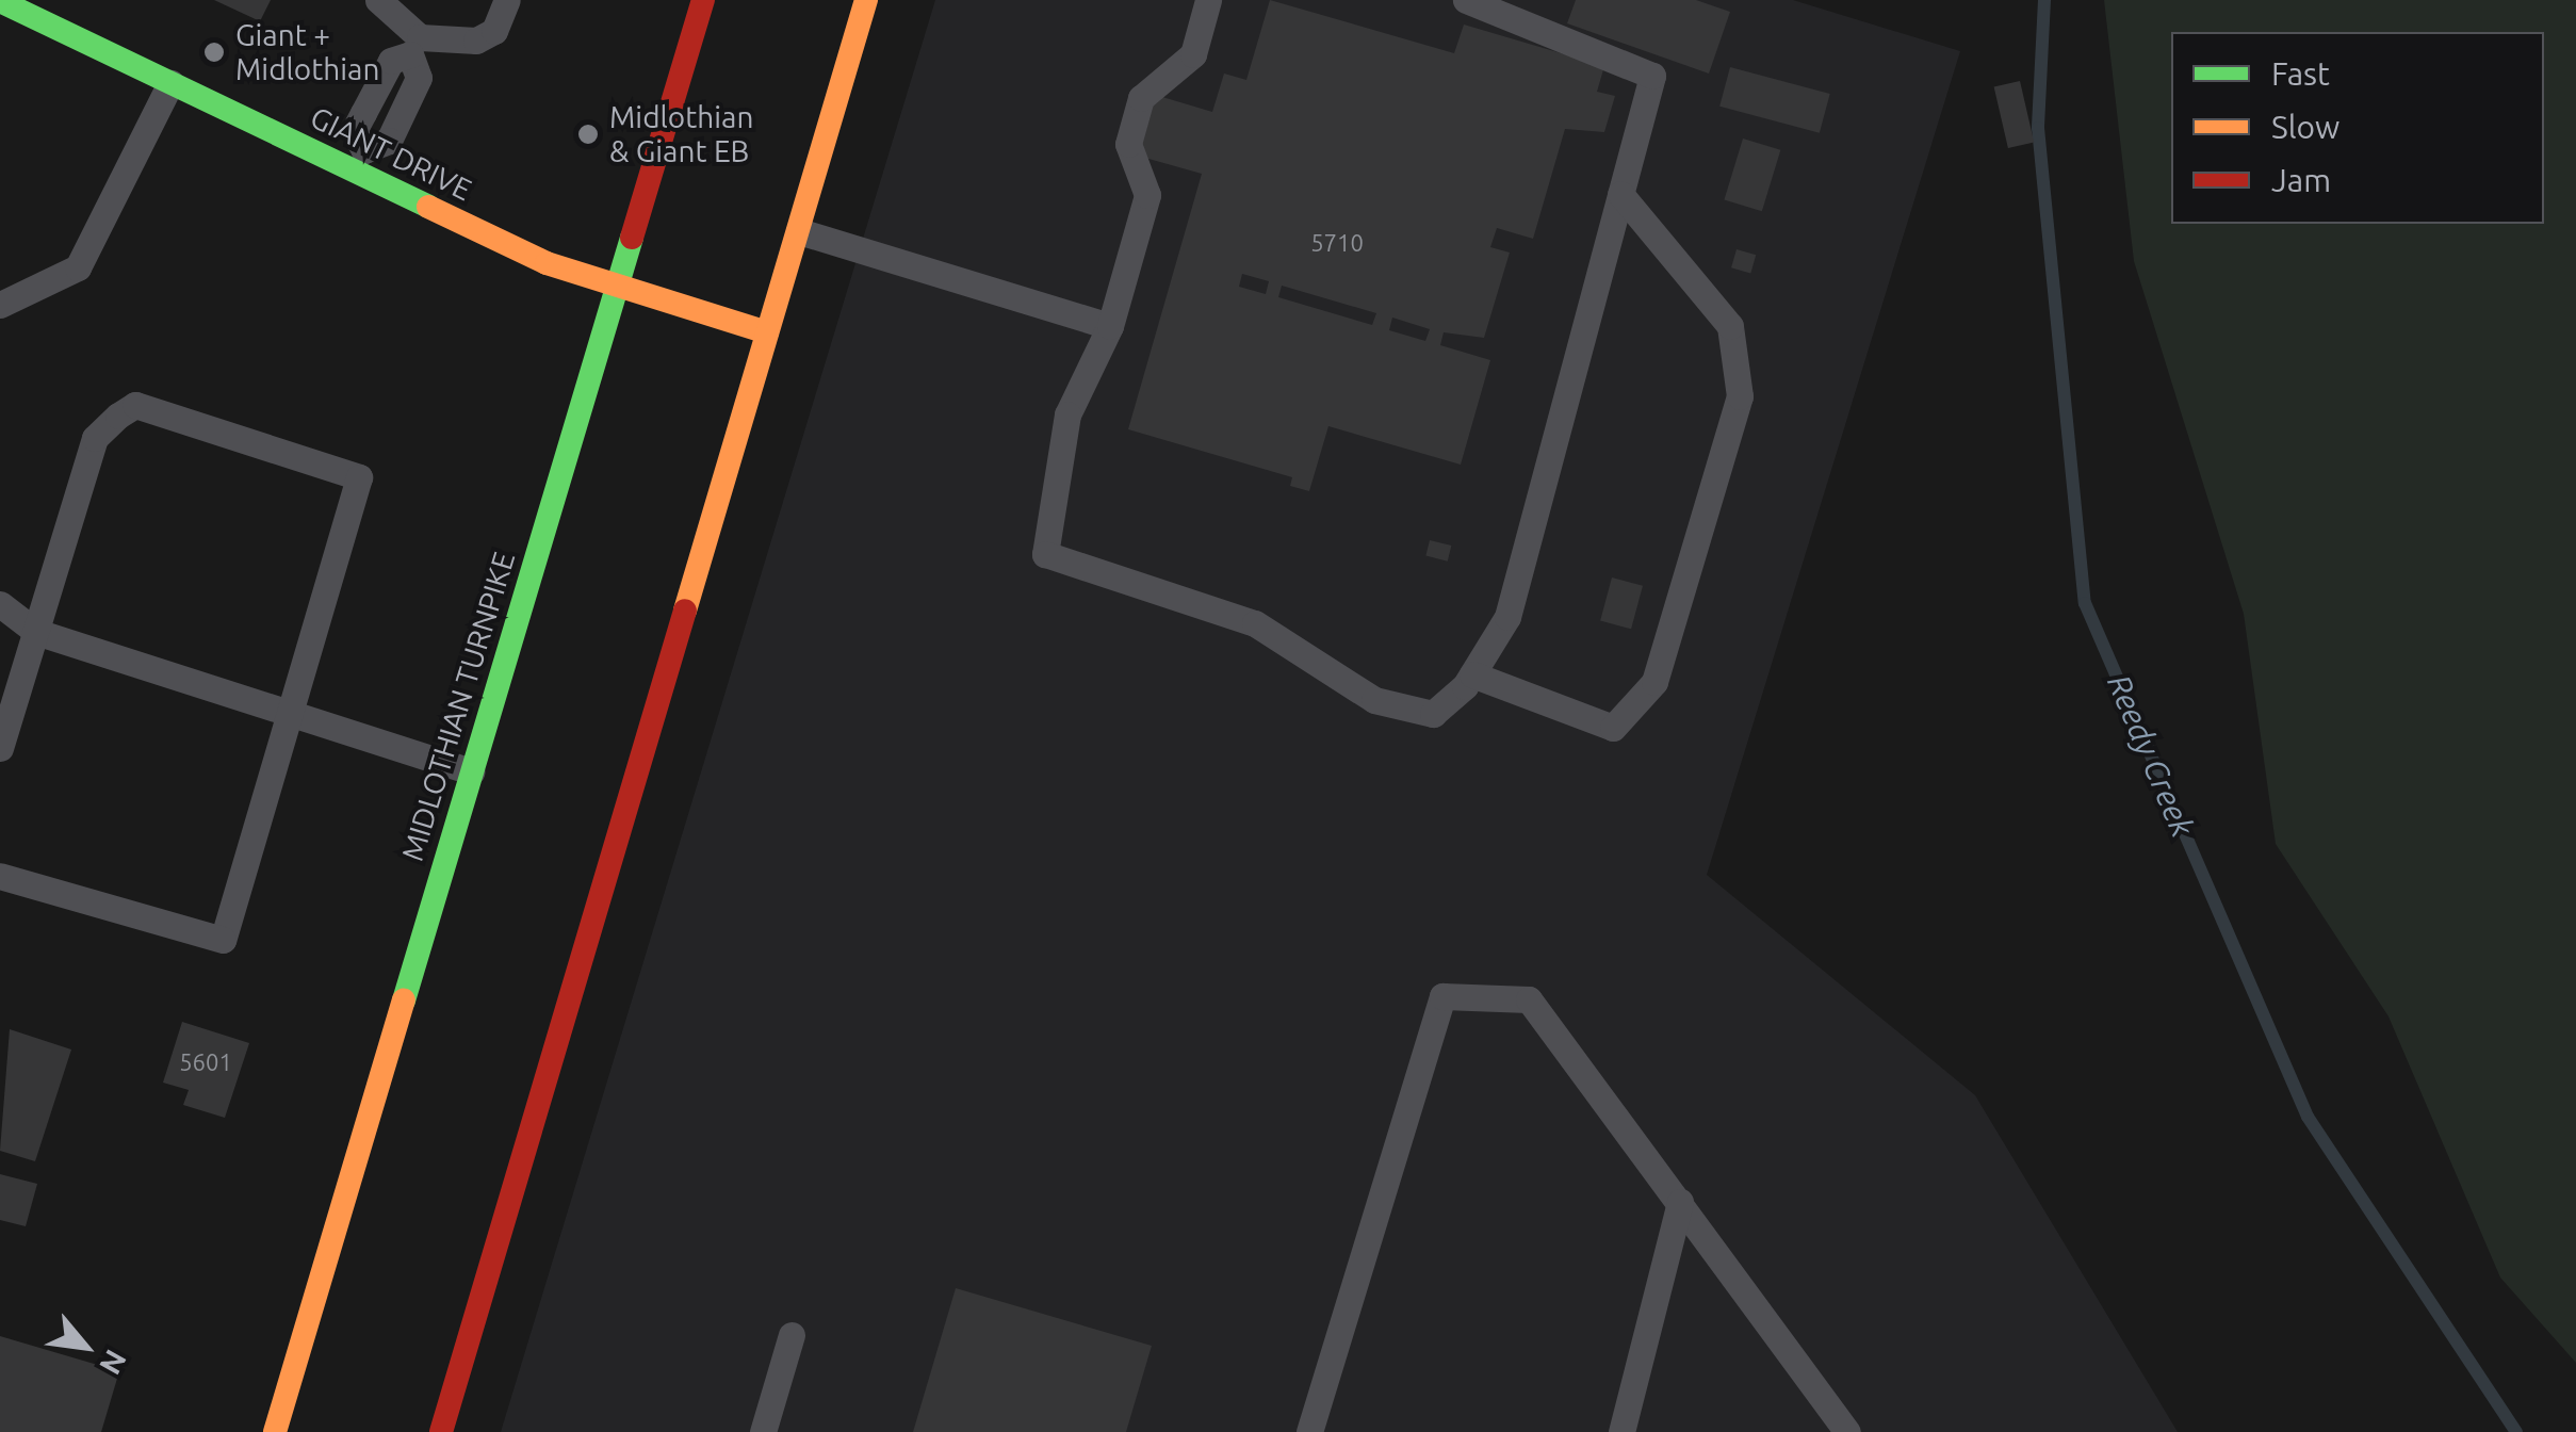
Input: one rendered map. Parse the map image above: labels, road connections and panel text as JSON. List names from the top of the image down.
{
  "streets": {
    "main road": ["GIANT DRIVE", "MIDLOTHIAN TURNPIKE"]
  },
  "crossings": [
    ["GIANT DRIVE", "MIDLOTHIAN TURNPIKE"]
  ],
  "water": ["Reedy Creek"],
  "places": ["Giant + Midlothian", "Midlothian & Giant EB"],
  "house_numbers": ["5710", "5601"],
  "legend": ["Fast", "Slow", "Jam"],
  "north": "bottom right"
}
